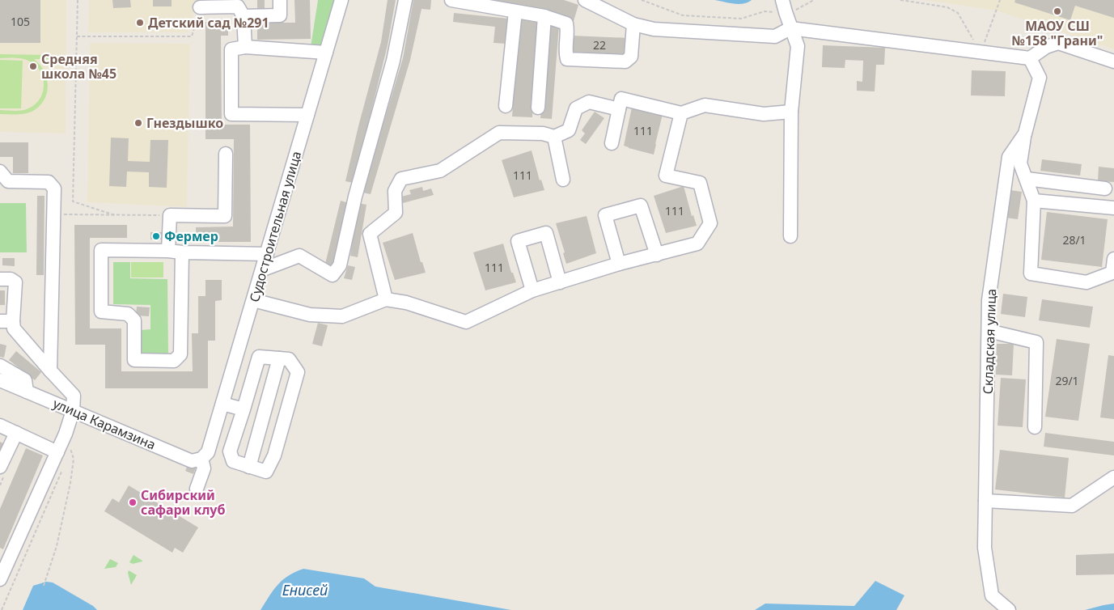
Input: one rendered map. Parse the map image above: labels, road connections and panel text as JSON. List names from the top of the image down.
{
  "streets": {
    "street": ["Судостроительная улица", "Складская улица", "улица Карамзина"]
  },
  "crossings": [
    ["Судостроительная улица", "улица Карамзина"]
  ],
  "water": ["Енисей"],
  "places": [
    "МАОУ СШ №158 \"Грани\"",
    "Детский сад №291",
    "Средняя школа №45",
    "Гнездышко",
    "Фермер",
    "Сибирский сафари клуб"
  ],
  "house_numbers": [
    "105",
    "22",
    "111",
    "111",
    "111",
    "28/1",
    "111",
    "29/1"
  ]
}
